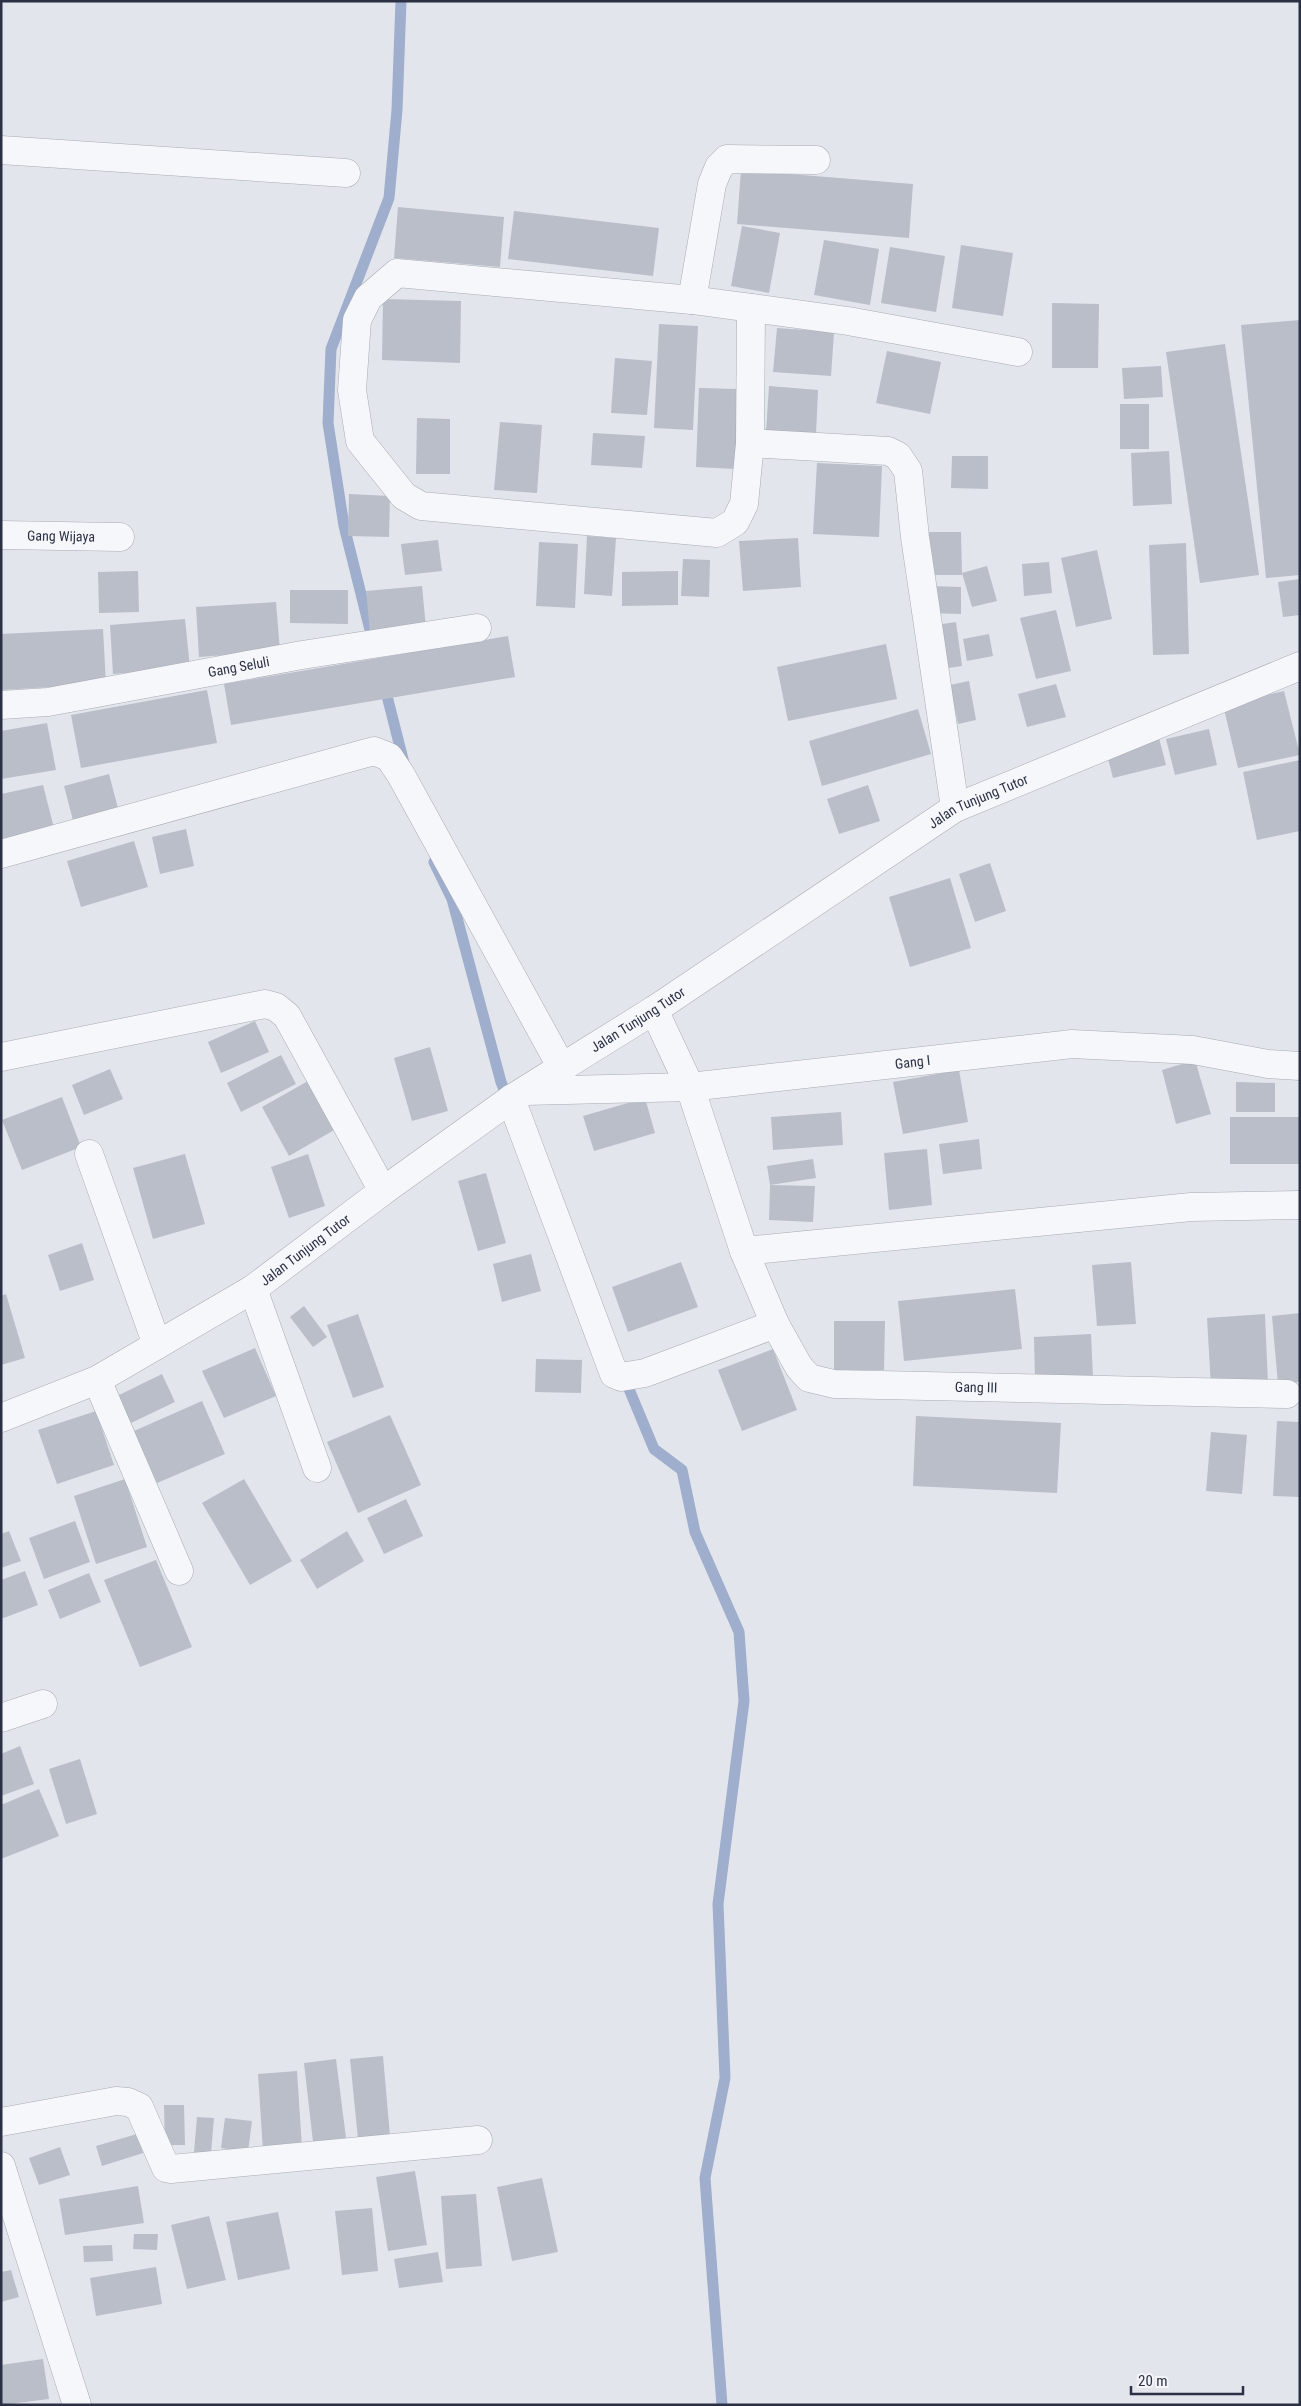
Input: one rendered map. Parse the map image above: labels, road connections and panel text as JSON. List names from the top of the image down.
{
  "streets": {
    "street": [
      "Gang Wijaya",
      "Gang Seluli",
      "Jalan Tunjung Tutor",
      "Gang I",
      "Gang III"
    ]
  },
  "crossings": [
    ["Jalan Tunjung Tutor", "Gang I"],
    ["Jalan Tunjung Tutor", "Gang III"],
    ["Gang I", "Gang III"]
  ],
  "scale_bar": "20 m"
}
